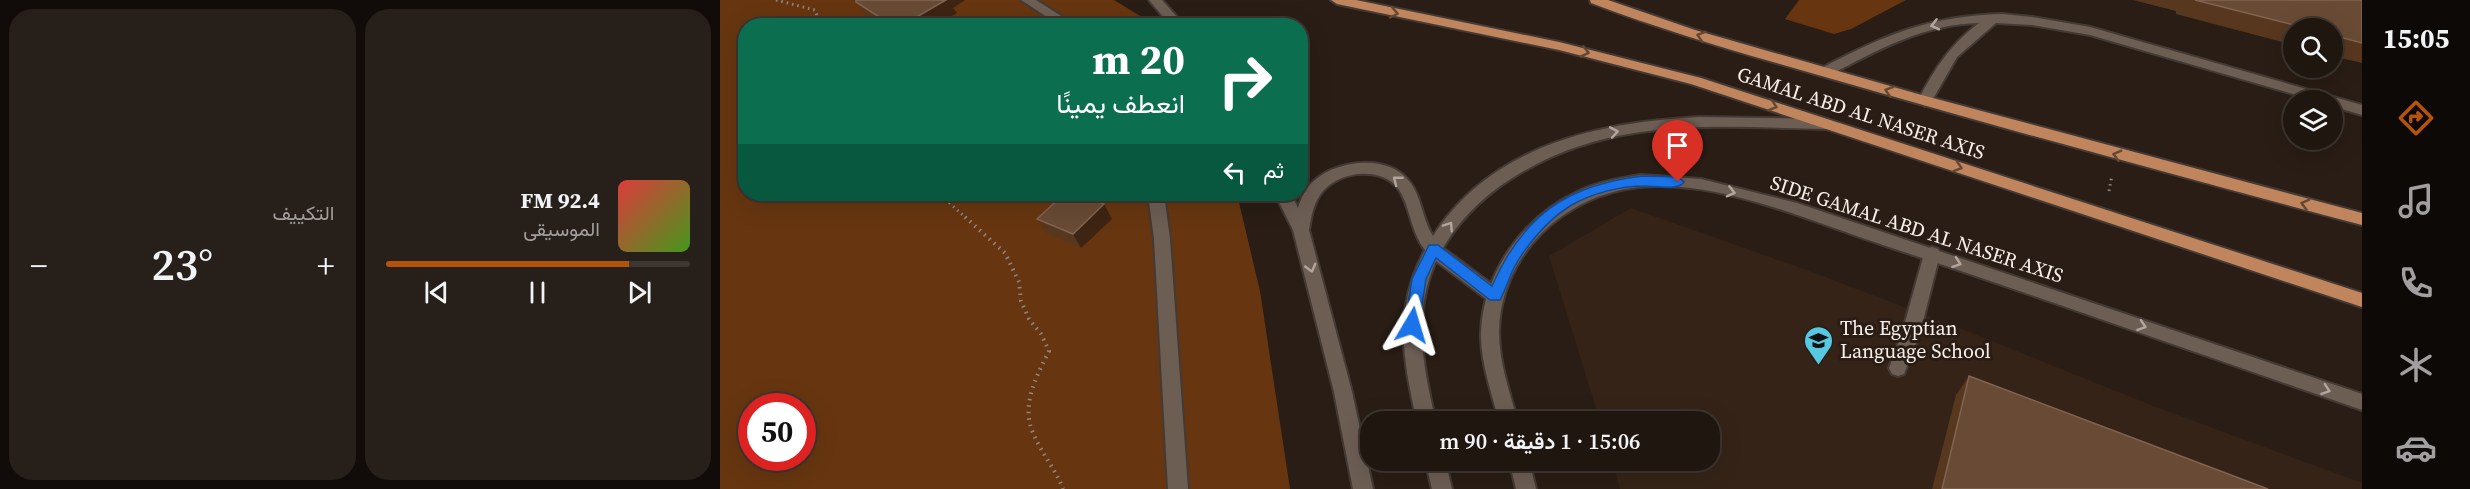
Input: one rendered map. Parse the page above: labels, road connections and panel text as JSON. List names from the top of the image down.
{
  "streets": {
    "main road": ["GAMAL ABD AL NASER AXIS"],
    "street": ["SIDE GAMAL ABD AL NASER AXIS"]
  },
  "one_way": ["SIDE GAMAL ABD AL NASER AXIS"],
  "places": {
    "school or university": ["The Egyptian Language School"]
  },
  "page": {
    "tabs": "15:05",
    "tile": "التكييف",
    "turn": ["20 m", "انعطف يمينًا"],
    "then": "ثم",
    "song": ["92.4 FM", "الموسيقى"],
    "heat": ["−", "23°", "+"],
    "limit": "50",
    "trip": "15:06 · 1 دقيقة · 90 m"
  }
}
